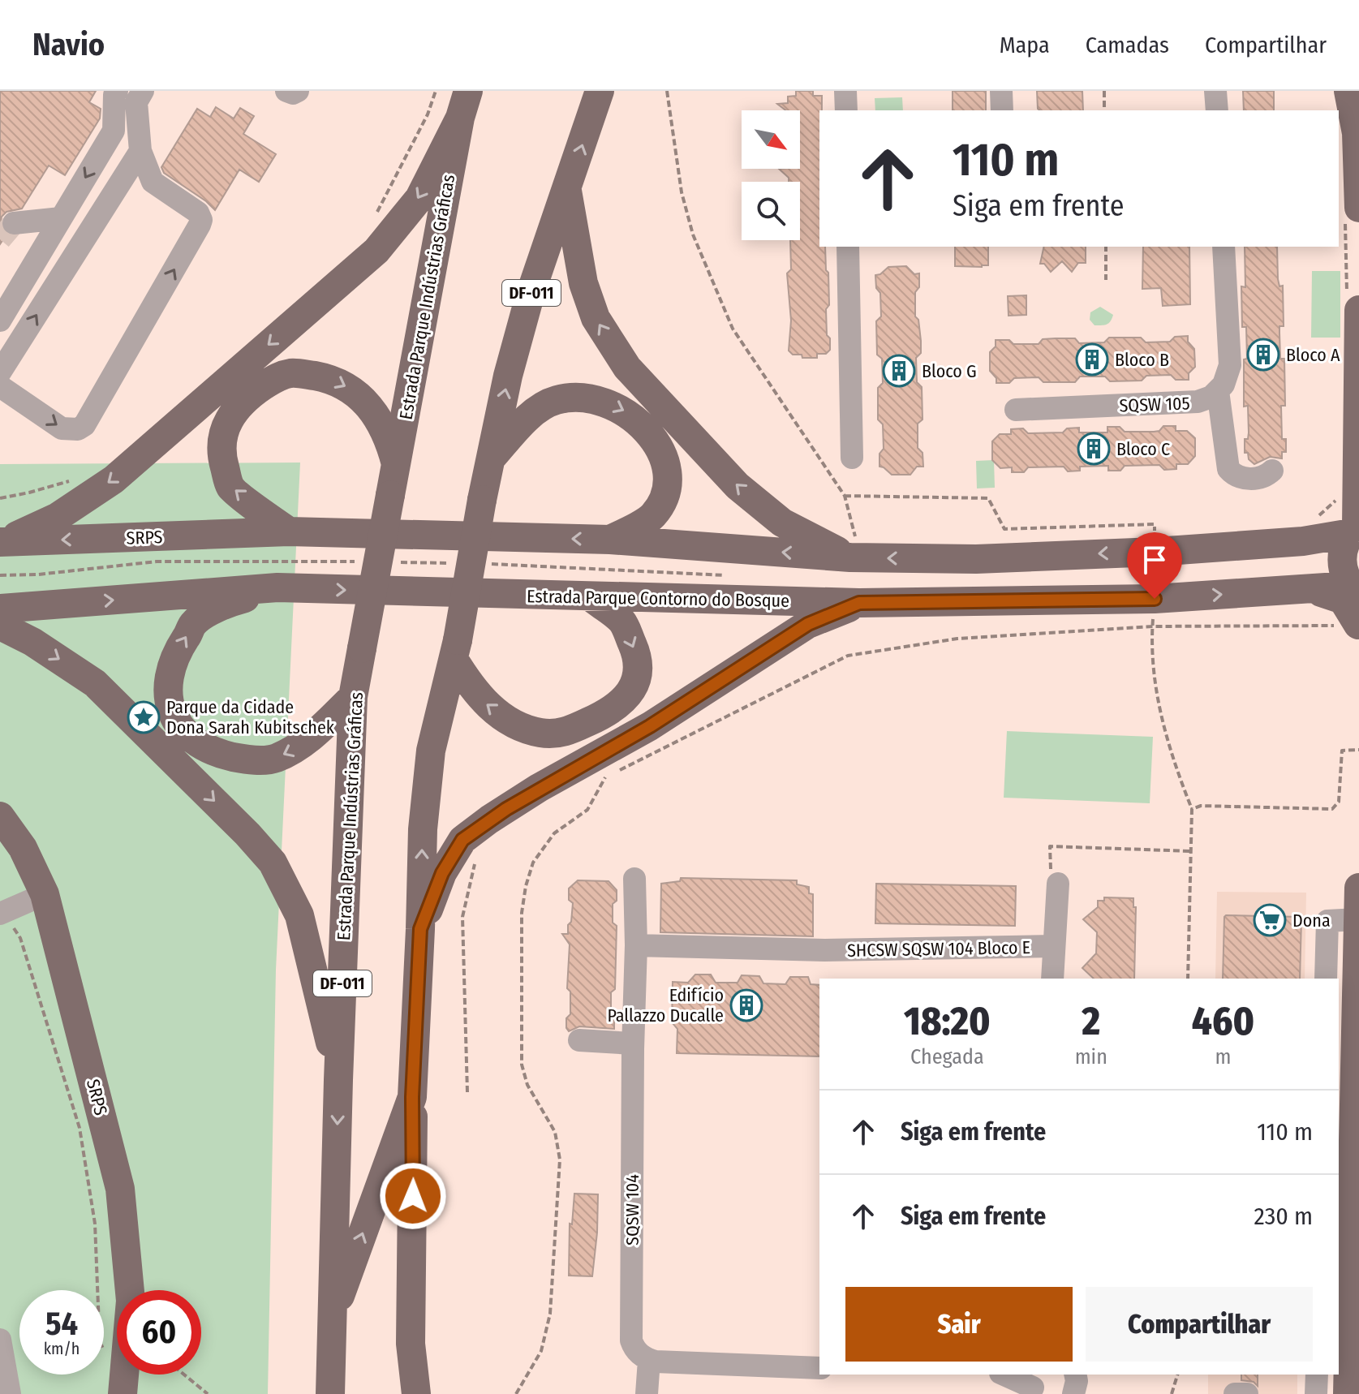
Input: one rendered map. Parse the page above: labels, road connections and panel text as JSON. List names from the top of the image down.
{
  "streets": {
    "main road": [
      "DF-011",
      "Estrada Parque Indústrias Gráficas",
      "SRPS",
      "Estrada Parque Contorno do Bosque"
    ],
    "street": ["SQSW 105", "SHCSW SQSW 104 Bloco E", "SQSW 104"]
  },
  "crossings": [
    ["SHCSW SQSW 104 Bloco E", "SQSW 104"]
  ],
  "places": {
    "building": [
      "Bloco A",
      "Bloco B",
      "Bloco G",
      "Bloco C",
      "Edifício Pallazzo Ducalle"
    ],
    "place": ["Parque da Cidade Dona Sarah Kubitschek"],
    "supermarket": ["Dona"]
  },
  "north": "bottom right",
  "page": {
    "header": "Navio",
    "nav": ["Mapa", "Camadas", "Compartilhar"],
    "turn": ["110 m", "Siga em frente"],
    "eta": [
      "18:20",
      "Chegada",
      "2",
      "min",
      "460",
      "m"
    ],
    "list": [
      {
        "name": "Siga em frente",
        "value": "110 m"
      },
      {
        "name": "Siga em frente",
        "value": "230 m"
      }
    ],
    "buttons": ["Sair", "Compartilhar"],
    "speed": "54 km/h",
    "limit": "60"
  }
}
